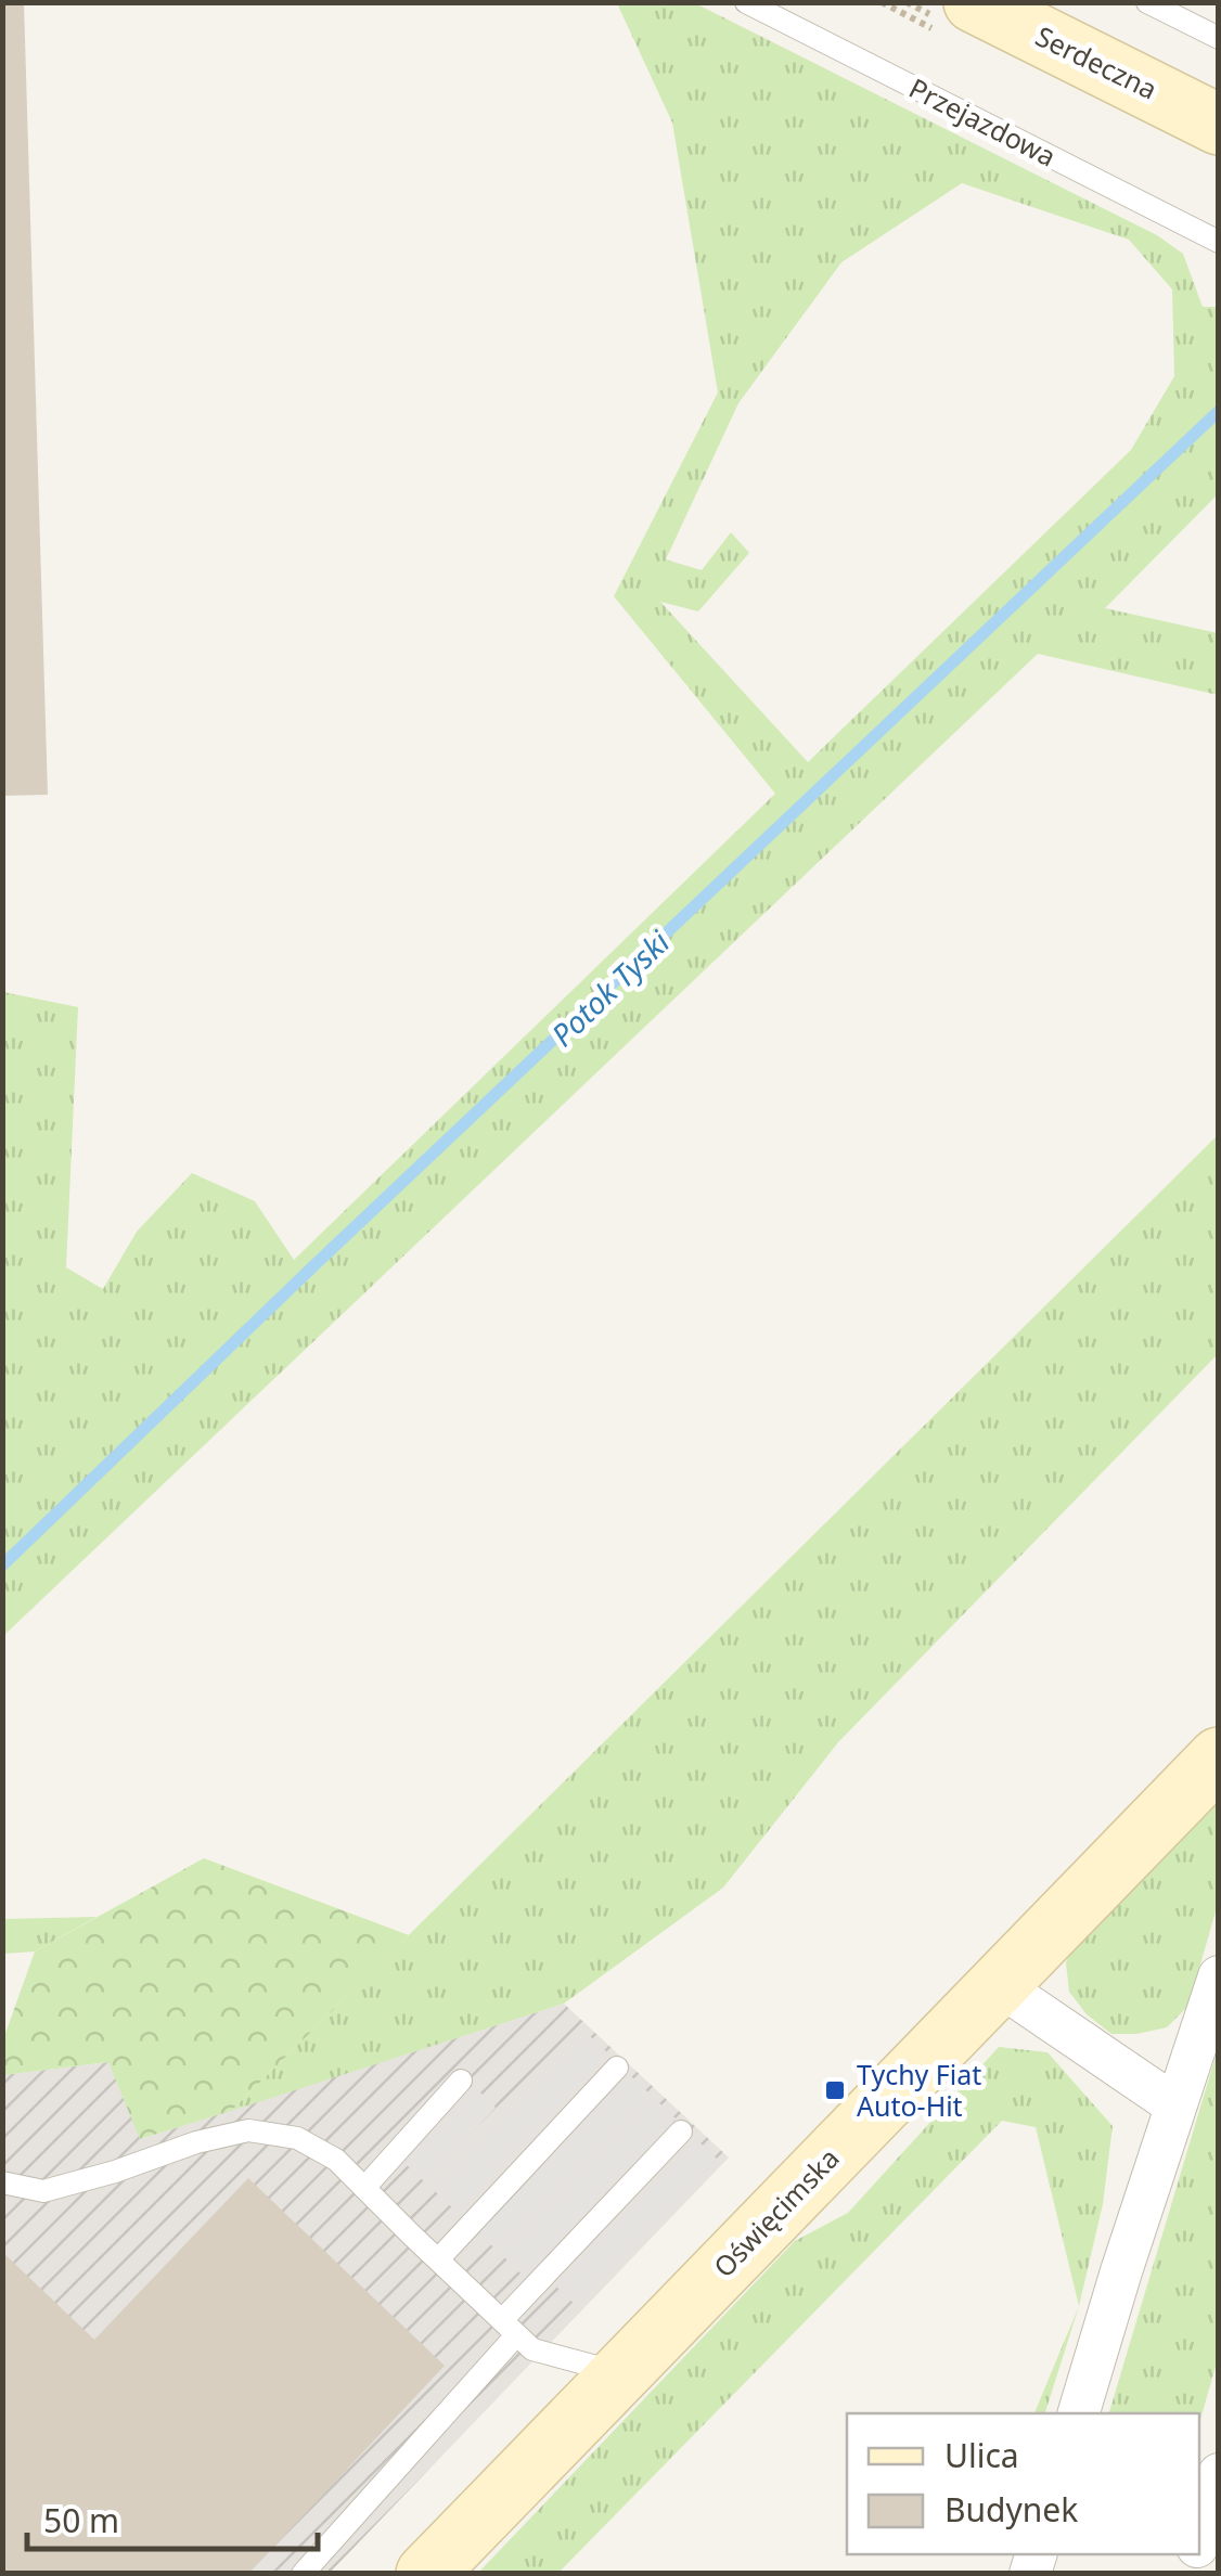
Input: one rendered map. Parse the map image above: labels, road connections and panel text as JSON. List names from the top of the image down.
{
  "streets": {
    "street": ["Serdeczna", "Oświęcimska"],
    "lane": ["Przejazdowa"]
  },
  "water": ["Potok Tyski"],
  "places": {
    "transit": ["Tychy Fiat Auto-Hit"]
  },
  "legend": ["Ulica", "Budynek"],
  "scale_bar": "50 m"
}
